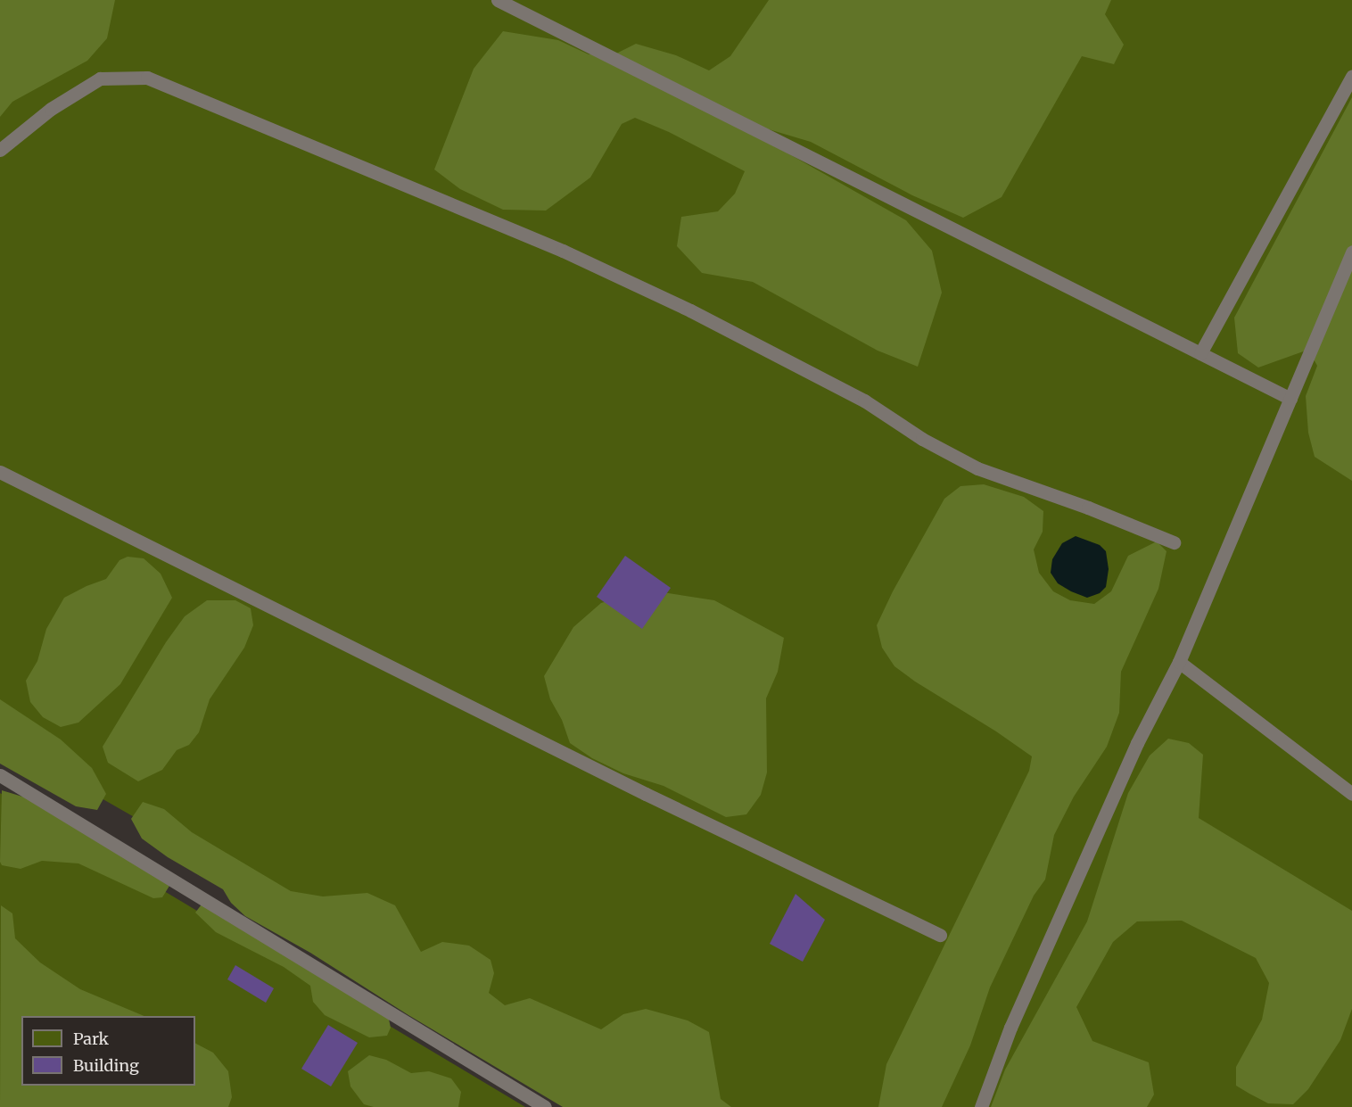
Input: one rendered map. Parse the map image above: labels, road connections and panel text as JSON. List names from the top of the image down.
{
  "legend": ["Park", "Building"]
}
